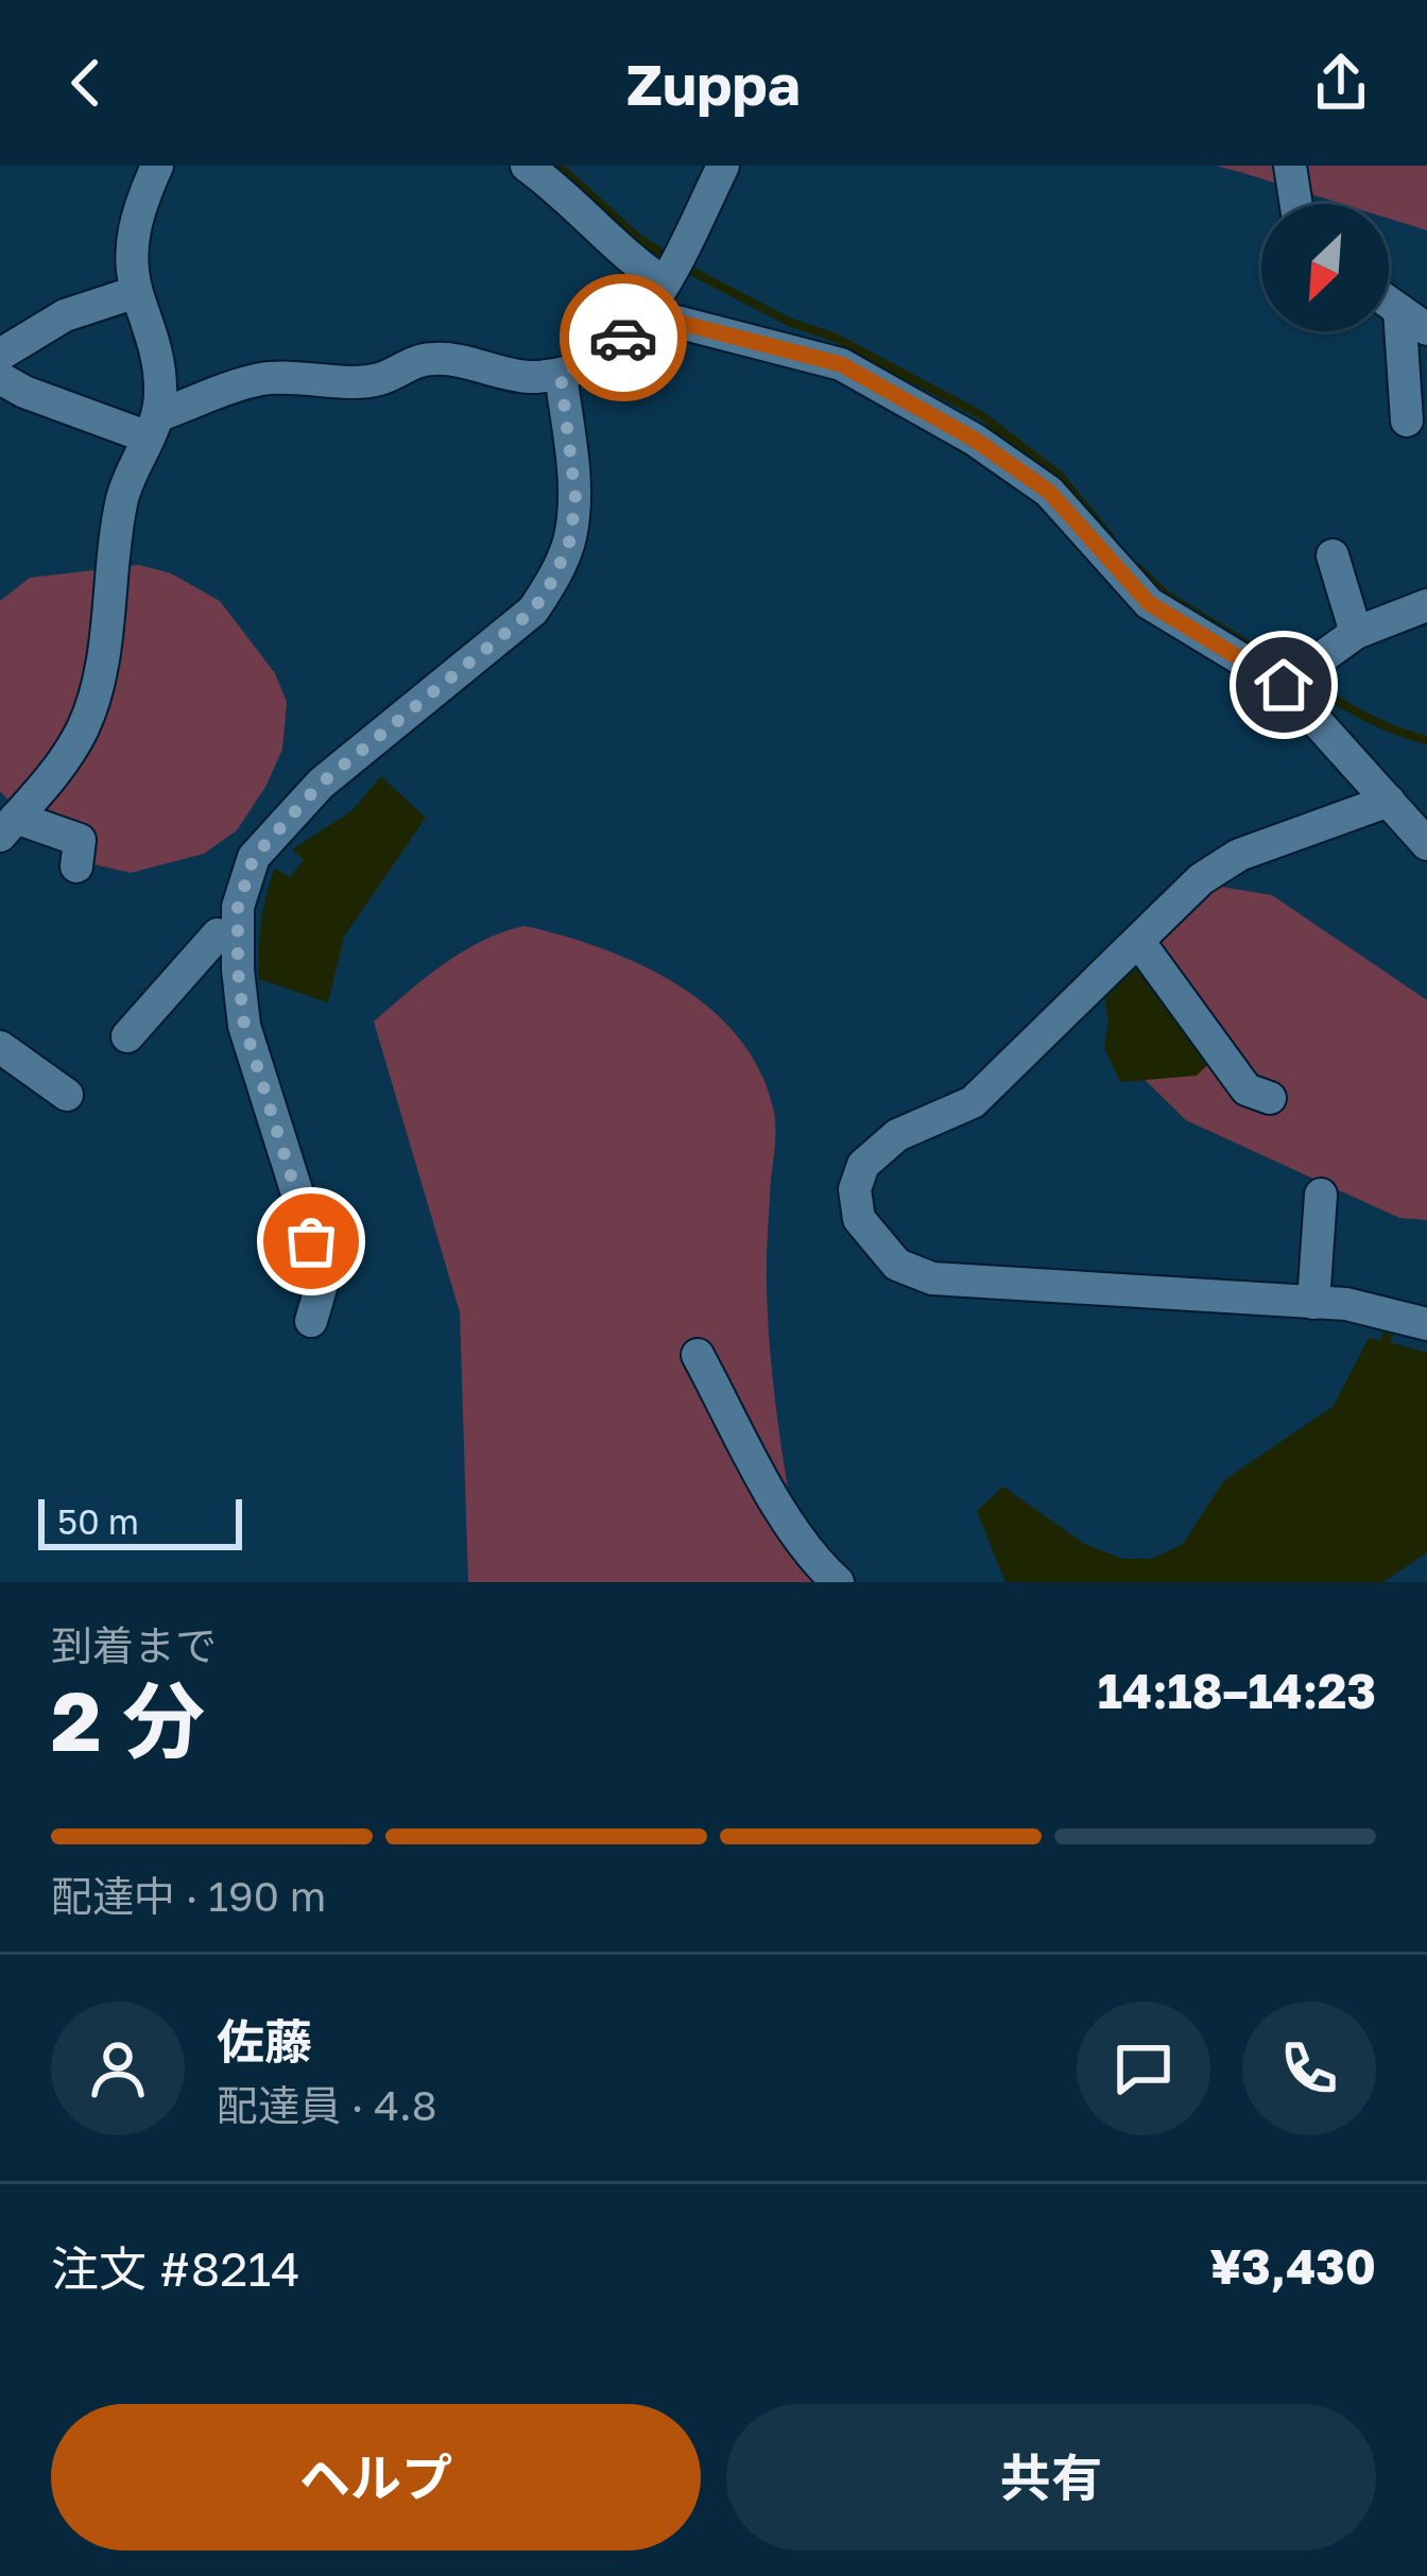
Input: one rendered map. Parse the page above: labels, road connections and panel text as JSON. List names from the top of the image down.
{
  "scale_bar": "50 m",
  "north": "bottom left",
  "page": {
    "header": "Zuppa",
    "scale": "50 m",
    "heading": ["2 分", "到着まで", "14:18–14:23"],
    "panel": [
      "佐藤",
      "配達員 · 4.8",
      "注文 #8214",
      "¥3,430"
    ],
    "bar": "配達中 · 190 m",
    "buttons": ["ヘルプ", "共有"]
  }
}
